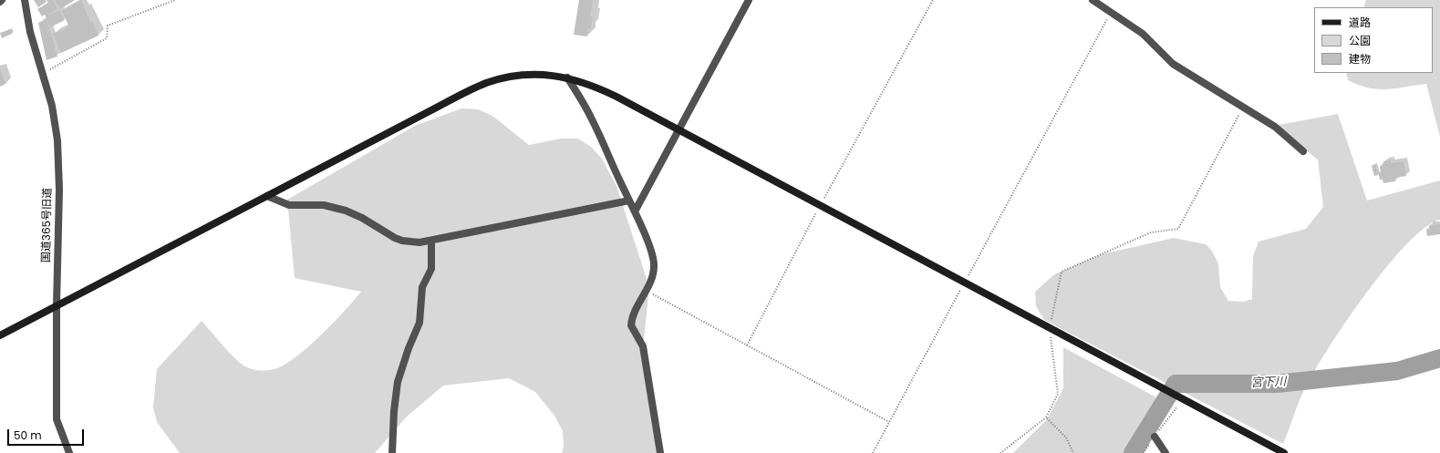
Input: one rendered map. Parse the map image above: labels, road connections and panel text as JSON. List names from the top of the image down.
{
  "streets": {
    "street": ["国道365号旧道"]
  },
  "water": ["宮下川"],
  "legend": ["道路", "公園", "建物"],
  "scale_bar": "50 m"
}
